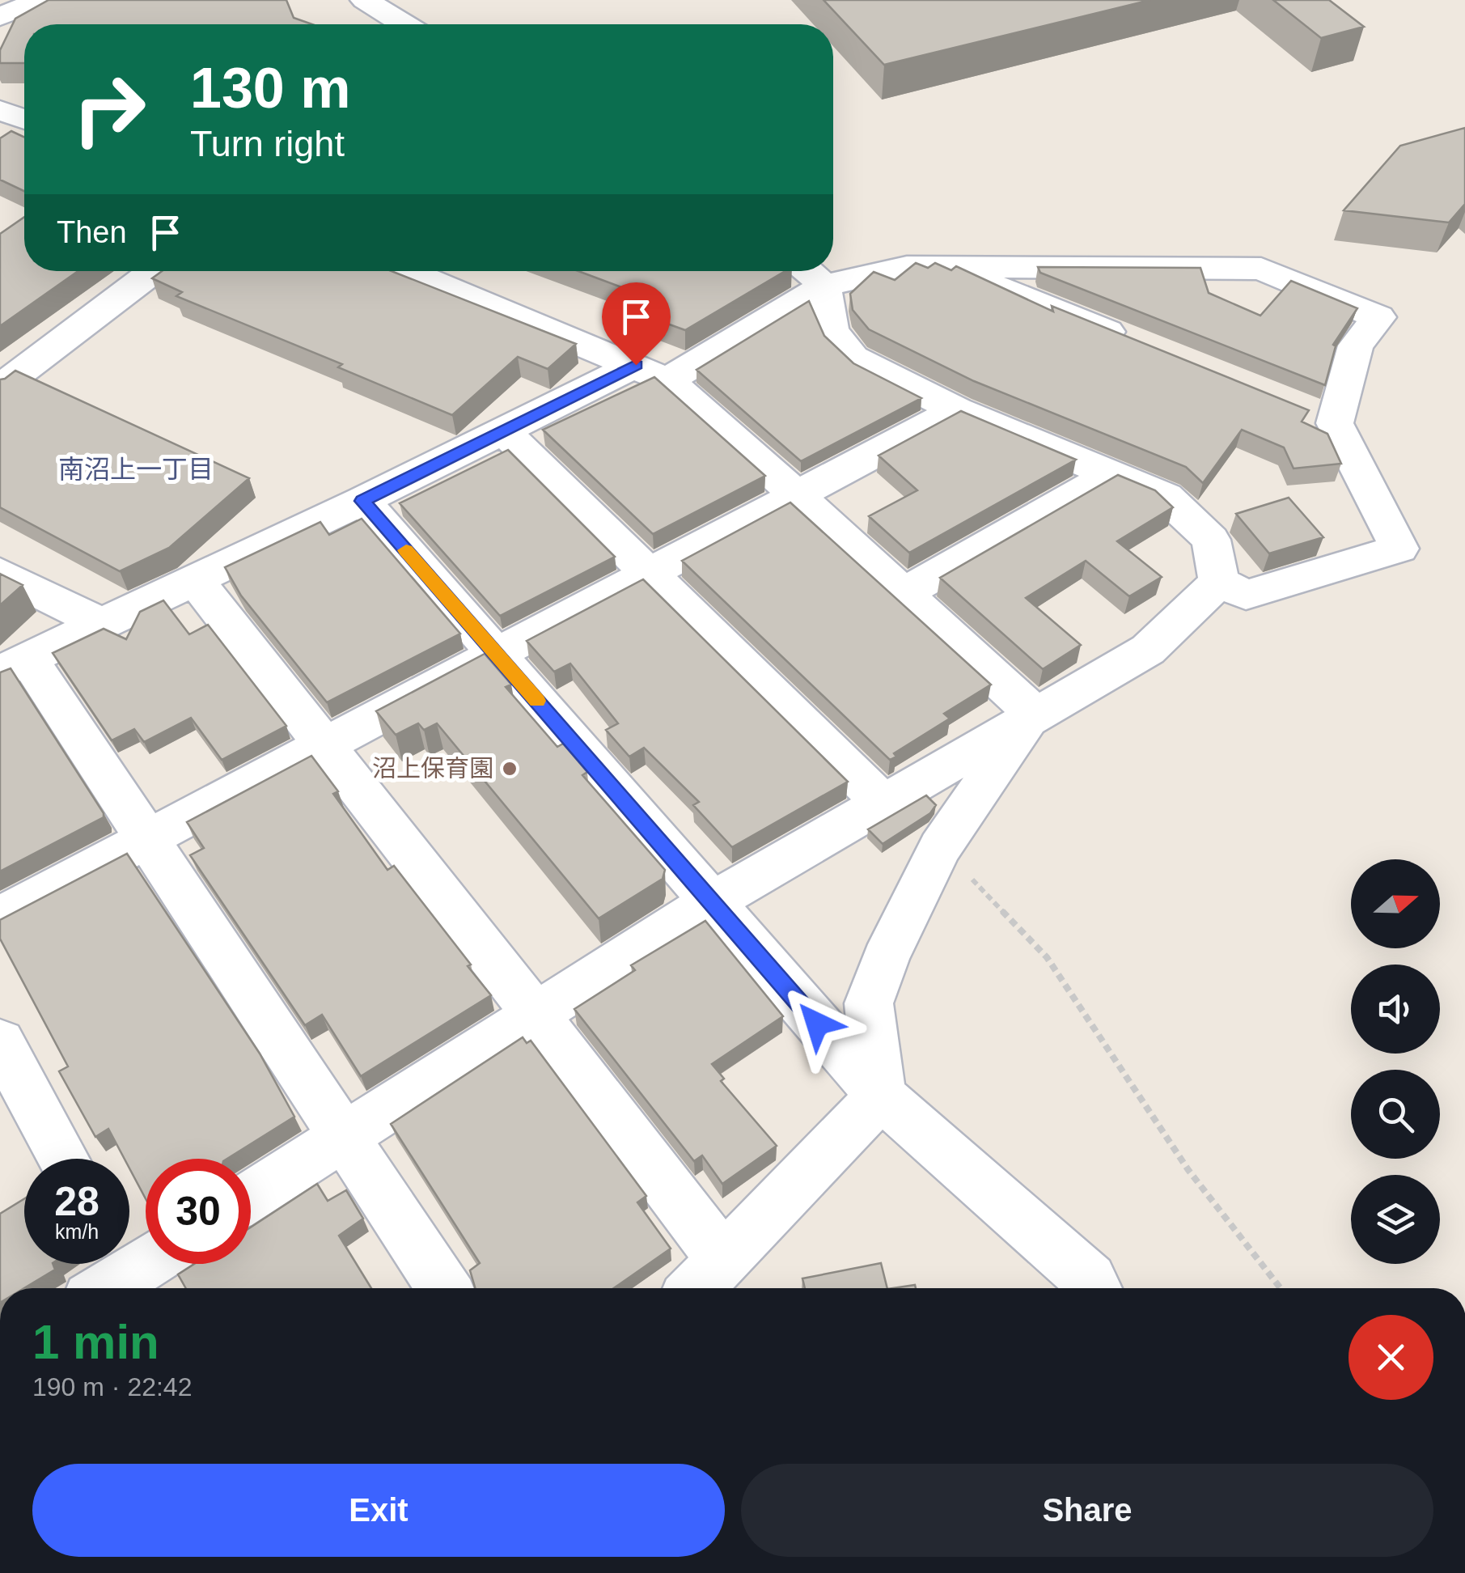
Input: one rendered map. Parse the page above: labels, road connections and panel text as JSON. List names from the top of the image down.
{
  "districts": ["南沼上一丁目"],
  "places": ["沼上保育園"],
  "north": "right",
  "page": {
    "turn": ["130 m", "Turn right"],
    "then": "Then",
    "speed": "28 km/h",
    "limit": "30",
    "heading": ["1 min", "190 m · 22:42"],
    "buttons": ["Exit", "Share"]
  }
}
